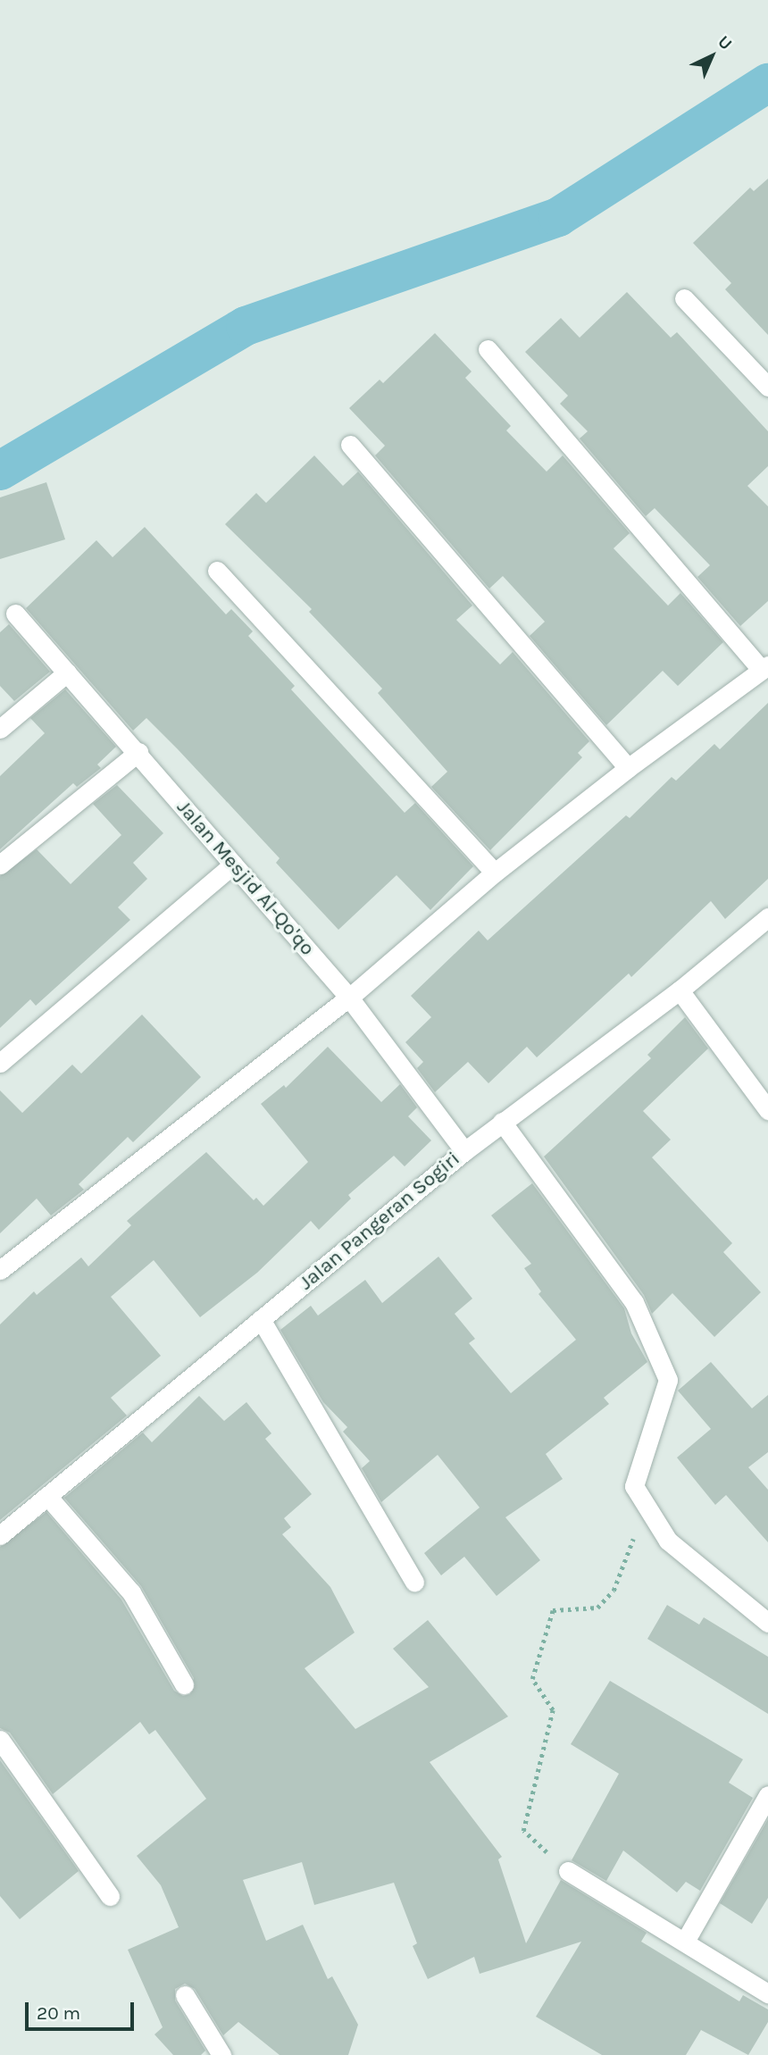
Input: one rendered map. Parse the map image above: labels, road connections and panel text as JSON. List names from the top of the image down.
{
  "streets": {
    "street": ["Jalan Mesjid Al-Qo'qo", "Jalan Pangeran Sogiri"]
  },
  "crossings": [
    ["Jalan Mesjid Al-Qo'qo", "Jalan Pangeran Sogiri"]
  ],
  "scale_bar": "20 m",
  "north": "top right"
}
